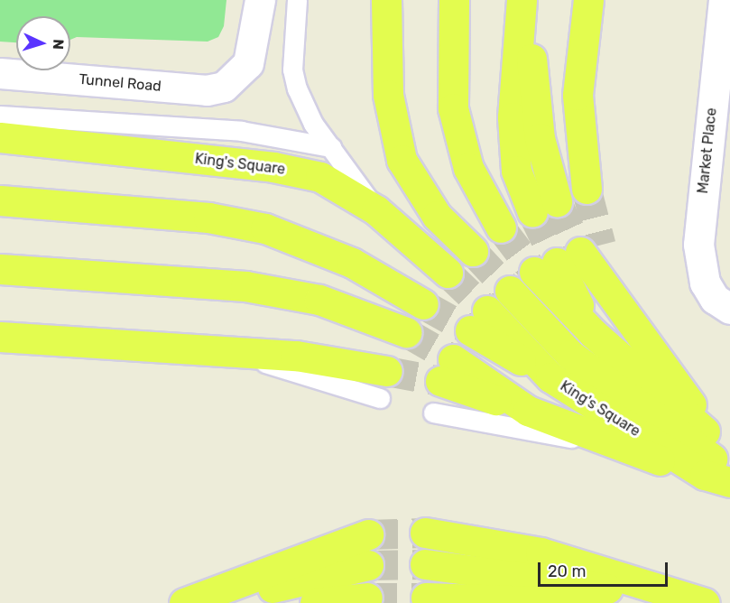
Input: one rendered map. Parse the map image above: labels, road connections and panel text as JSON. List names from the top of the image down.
{
  "streets": {
    "main road": ["King's Square"],
    "street": ["Tunnel Road", "Market Place"]
  },
  "scale_bar": "20 m",
  "north": "right"
}
